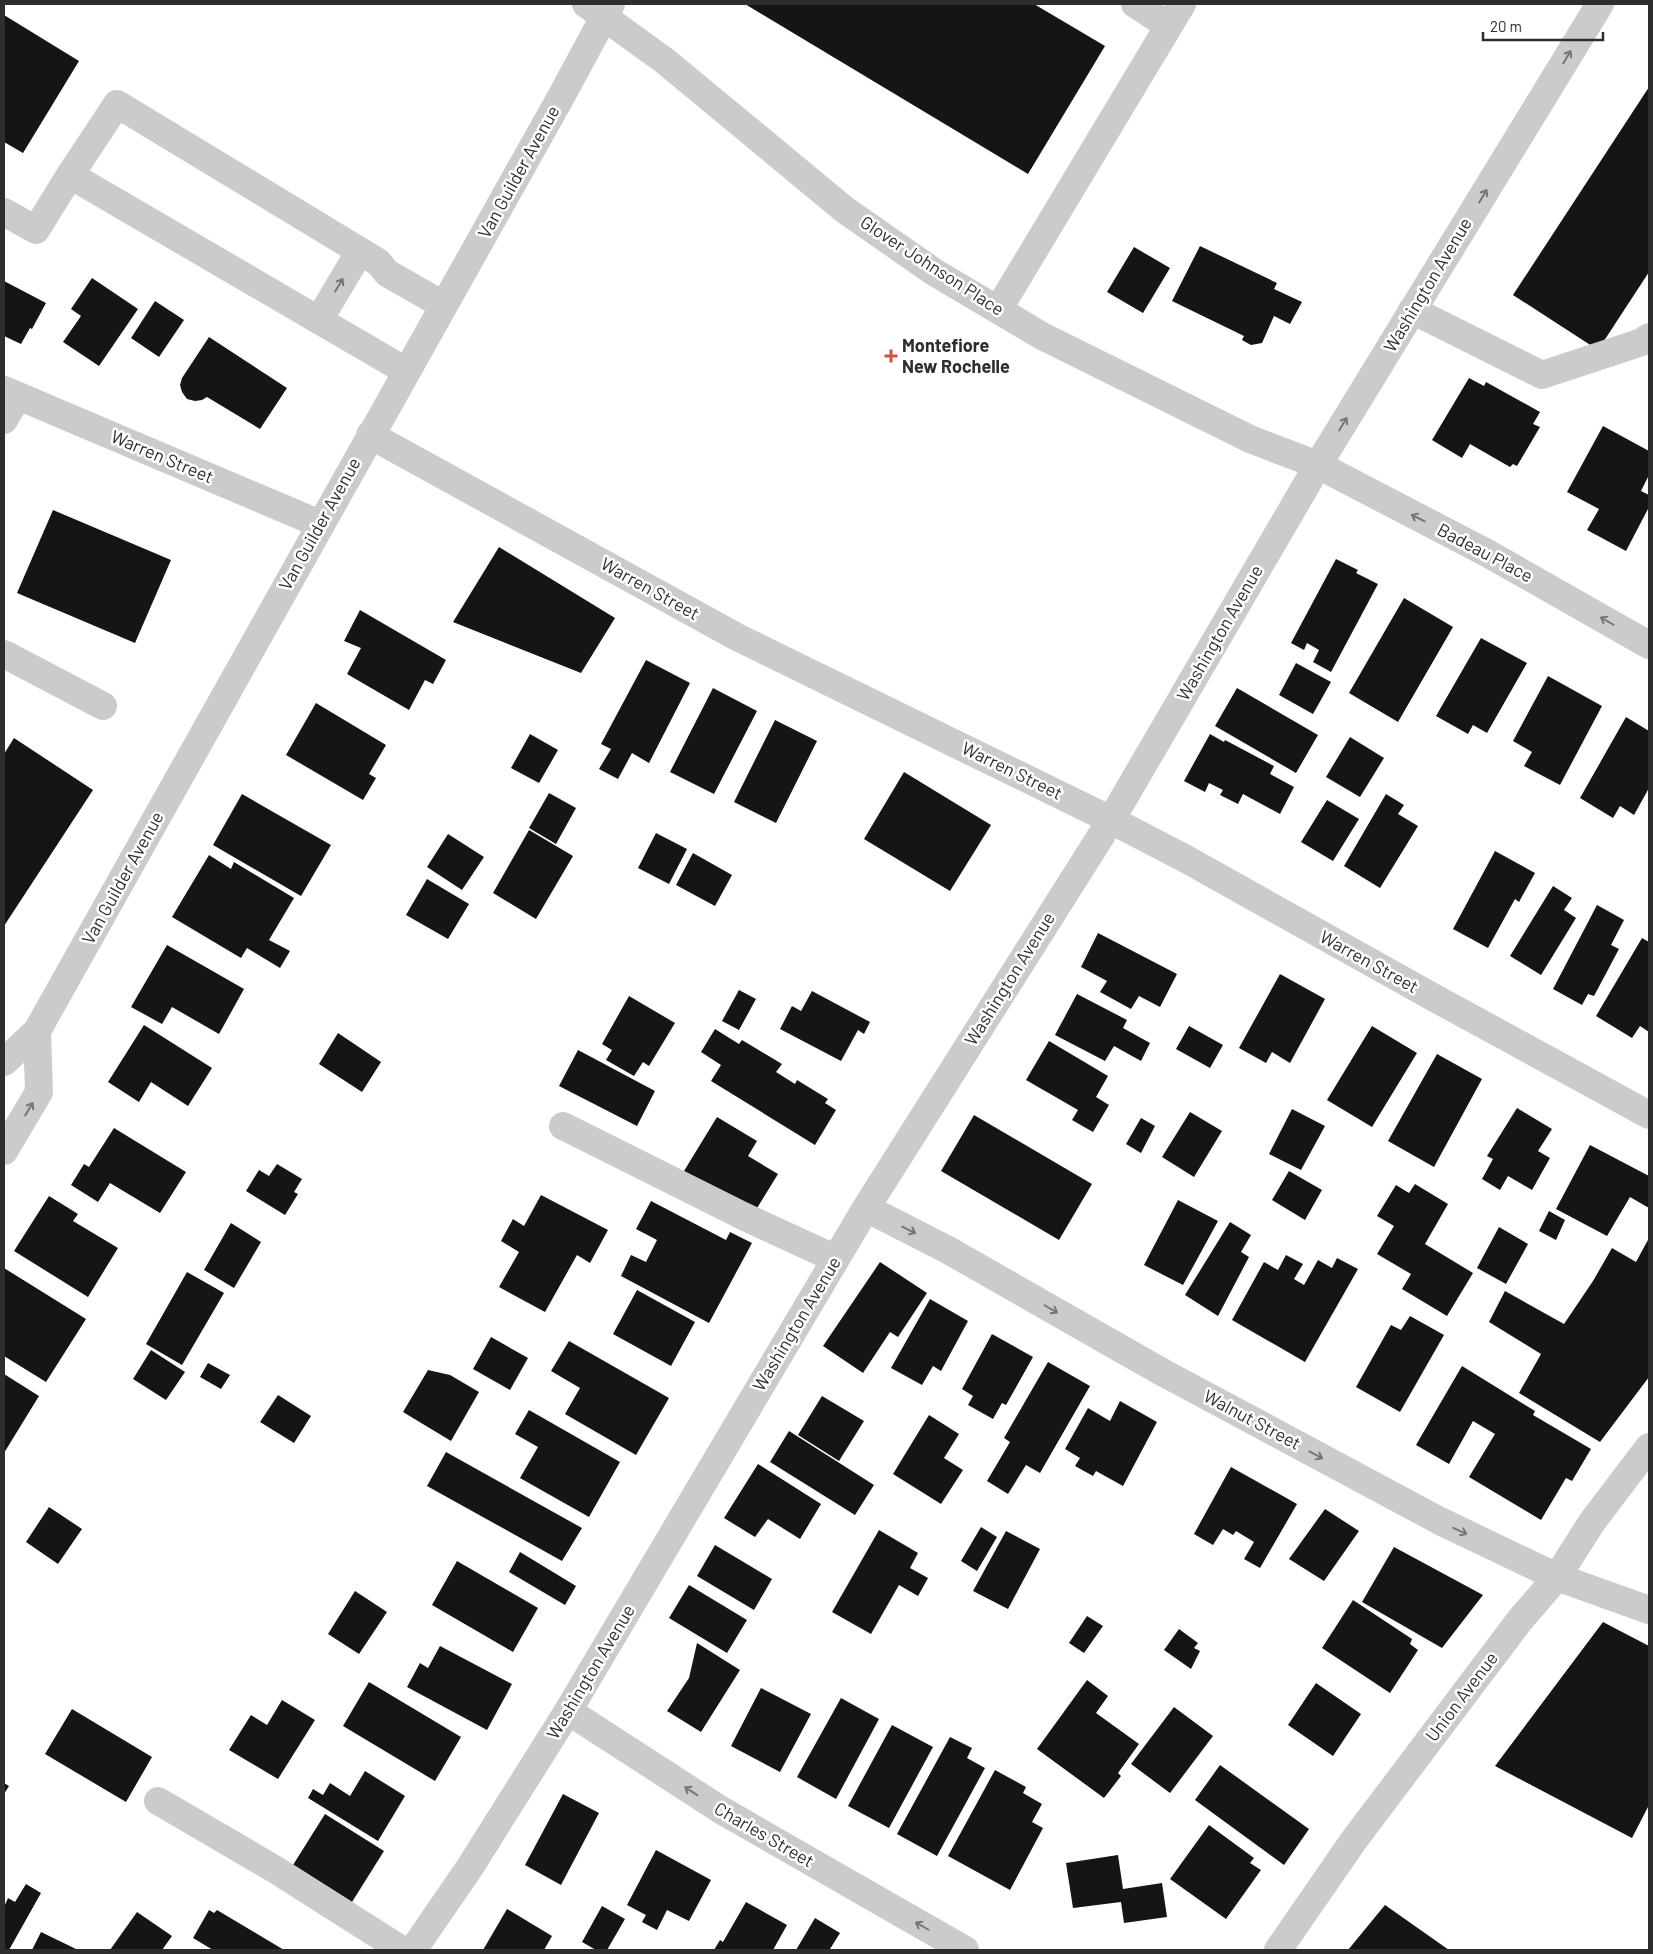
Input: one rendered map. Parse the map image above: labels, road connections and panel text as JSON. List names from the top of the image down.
{
  "streets": {
    "street": [
      "Van Guilder Avenue",
      "Glover Johnson Place",
      "Washington Avenue",
      "Warren Street",
      "Badeau Place",
      "Walnut Street",
      "Union Avenue",
      "Charles Street"
    ]
  },
  "crossings": [
    ["Van Guilder Avenue", "Glover Johnson Place"],
    ["Van Guilder Avenue", "Warren Street"],
    ["Glover Johnson Place", "Washington Avenue"],
    ["Glover Johnson Place", "Badeau Place"],
    ["Washington Avenue", "Warren Street"],
    ["Washington Avenue", "Badeau Place"],
    ["Washington Avenue", "Walnut Street"],
    ["Washington Avenue", "Charles Street"],
    ["Walnut Street", "Union Avenue"]
  ],
  "one_way": ["Badeau Place", "Walnut Street", "Charles Street"],
  "places": {
    "health": ["Montefiore New Rochelle"]
  },
  "scale_bar": "20 m"
}
